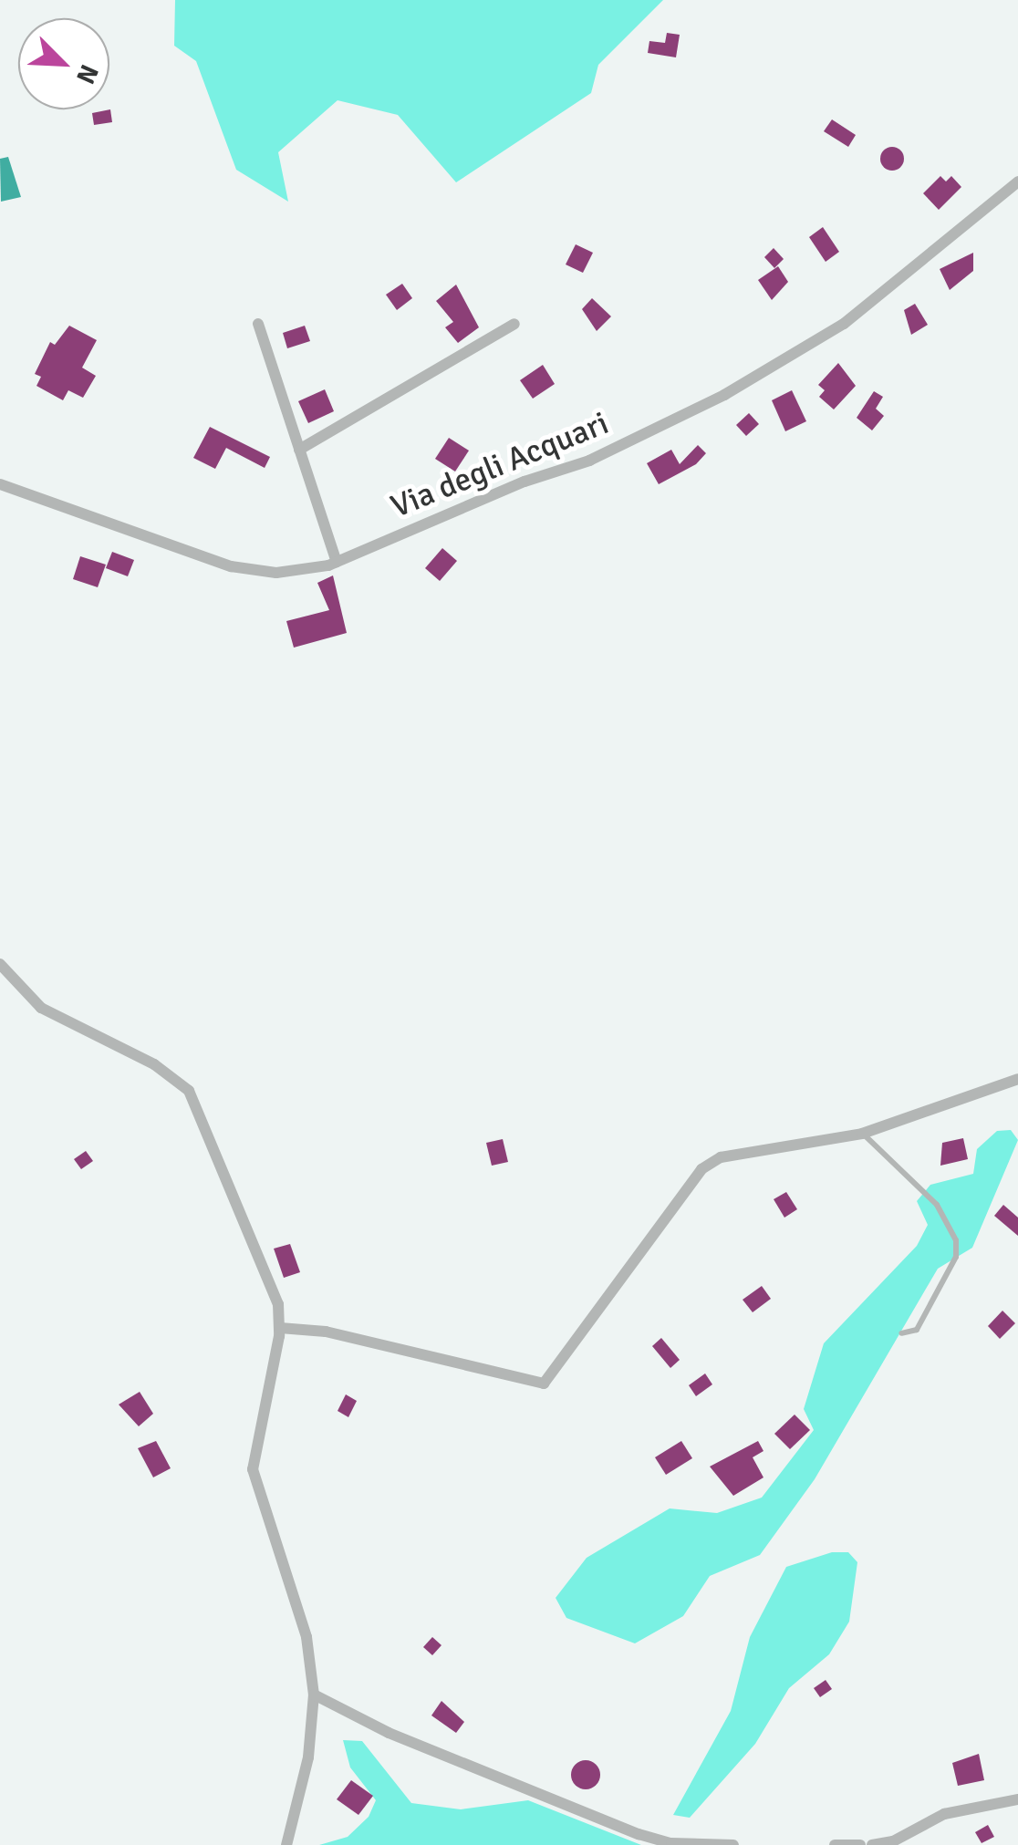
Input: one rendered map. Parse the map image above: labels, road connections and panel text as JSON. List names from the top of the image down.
{
  "streets": {
    "street": ["Via degli Acquari"]
  },
  "north": "bottom right"
}
